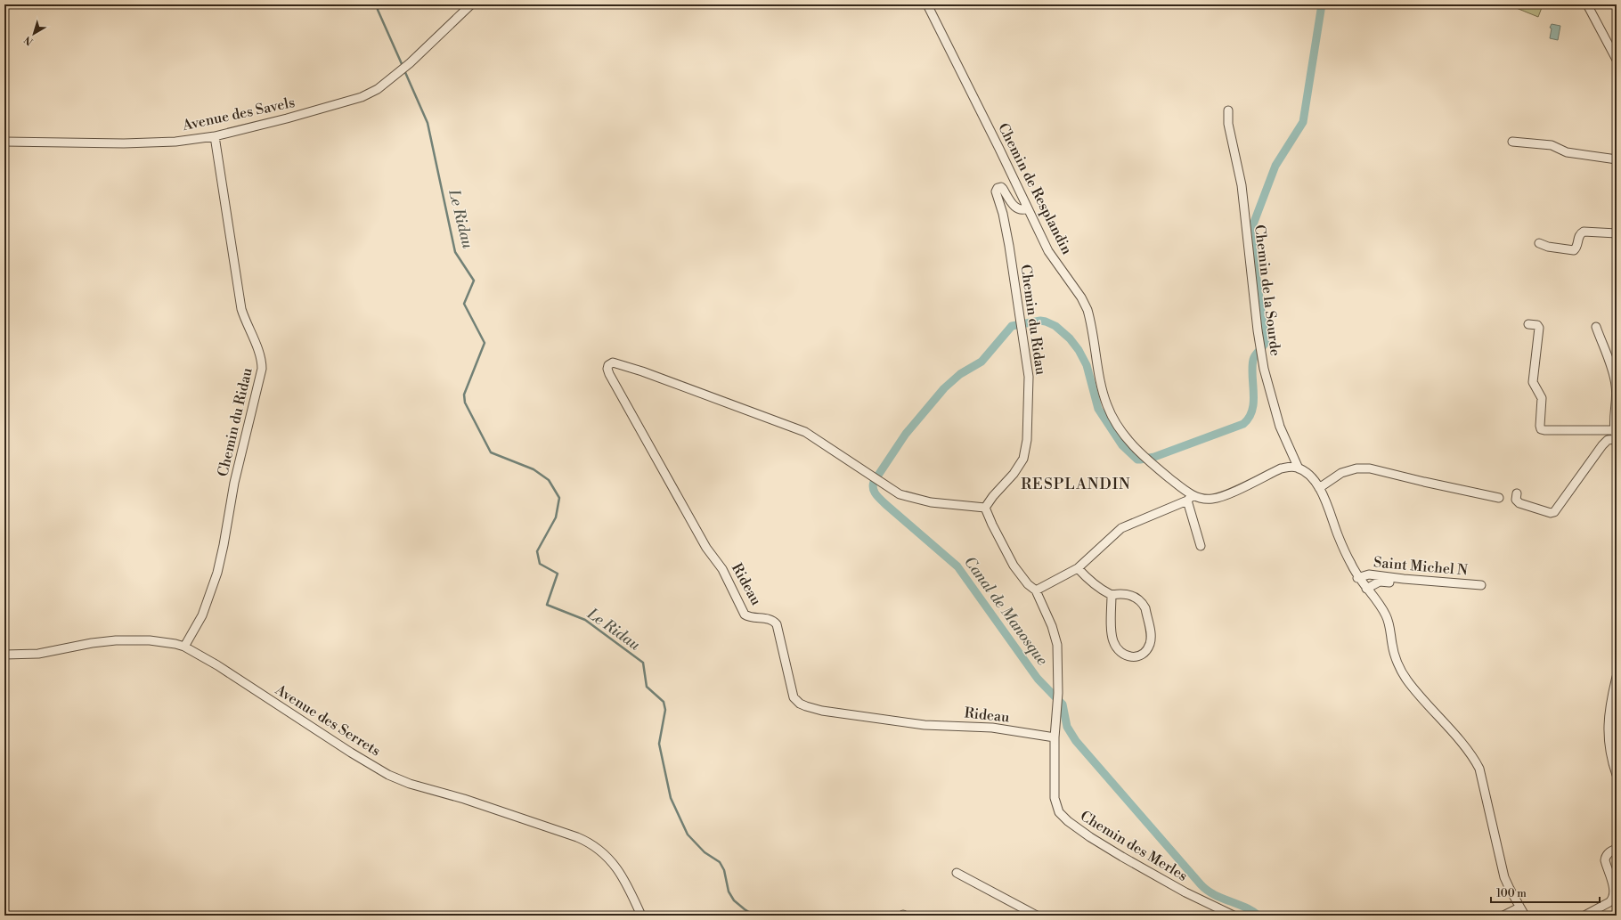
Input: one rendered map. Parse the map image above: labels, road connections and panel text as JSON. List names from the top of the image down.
{
  "streets": {
    "street": [
      "Avenue des Savels",
      "Chemin de Resplandin",
      "Chemin de la Sourde",
      "Chemin du Ridau",
      "Saint Michel N",
      "Rideau",
      "Avenue des Serrets",
      "Chemin des Merles"
    ]
  },
  "crossings": [
    ["Avenue des Savels", "Chemin du Ridau"],
    ["Chemin de Resplandin", "Chemin de la Sourde"],
    ["Chemin de Resplandin", "Chemin du Ridau"],
    ["Chemin du Ridau", "Rideau"],
    ["Chemin du Ridau", "Avenue des Serrets"],
    ["Chemin du Ridau", "Chemin des Merles"],
    ["Rideau", "Chemin des Merles"]
  ],
  "districts": ["RESPLANDIN"],
  "water": ["Le Ridau", "Canal de Manosque"],
  "scale_bar": "100 m",
  "north": "bottom left"
}
